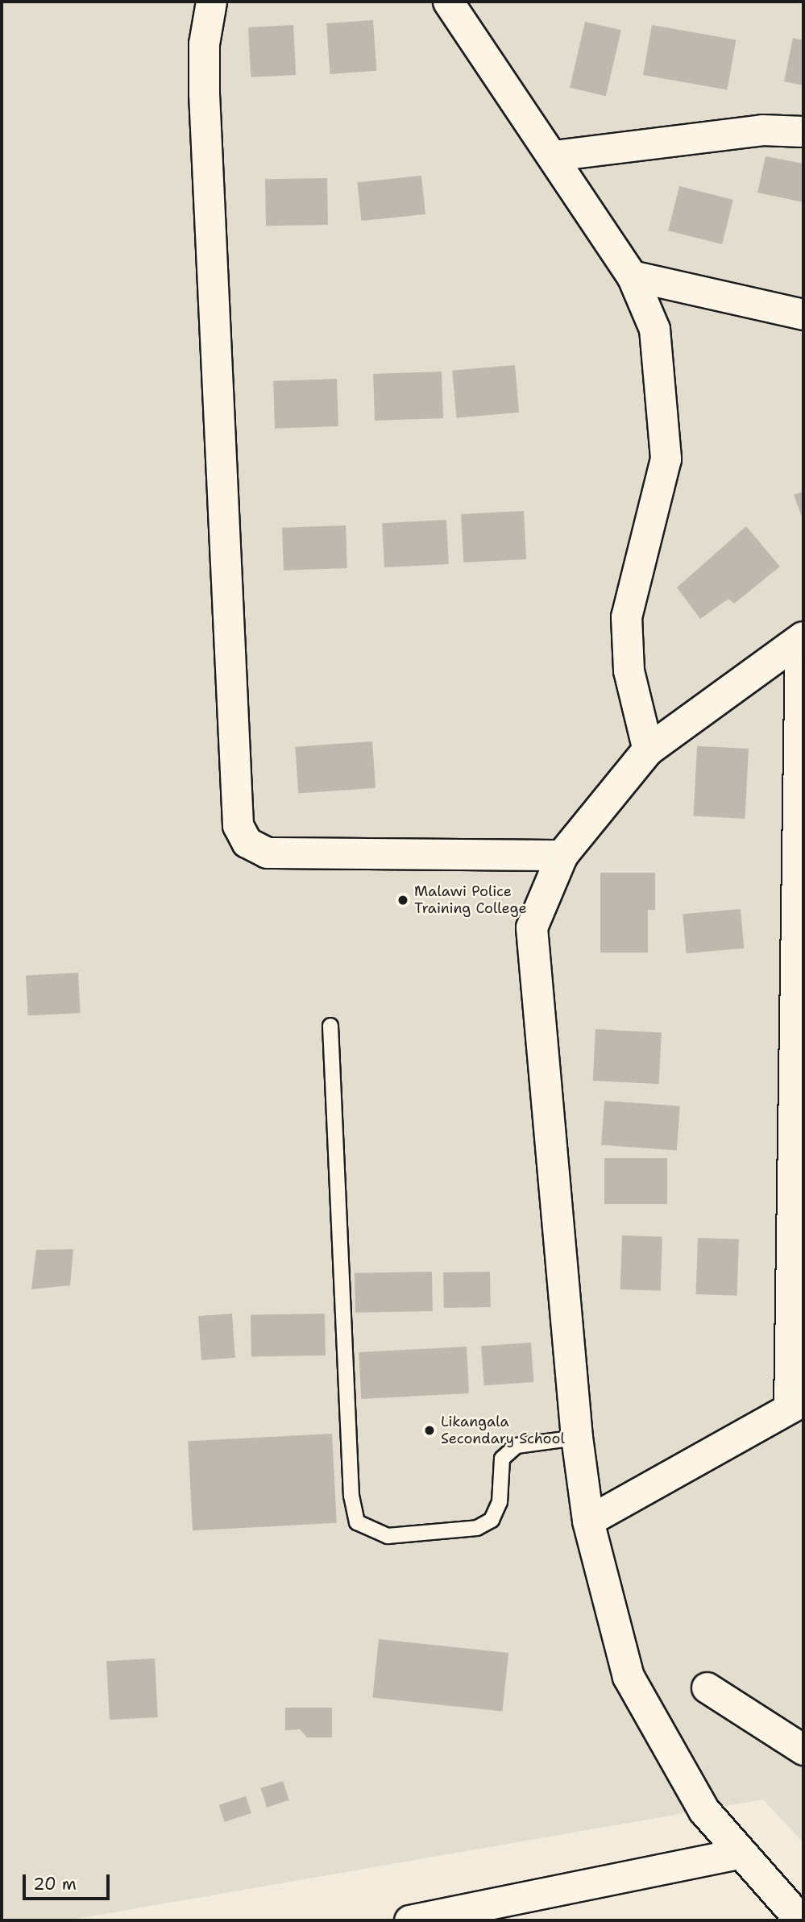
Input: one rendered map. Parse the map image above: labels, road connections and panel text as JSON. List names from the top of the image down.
{
  "places": ["Malawi Police Training College", "Likangala Secondary School"],
  "scale_bar": "20 m"
}
